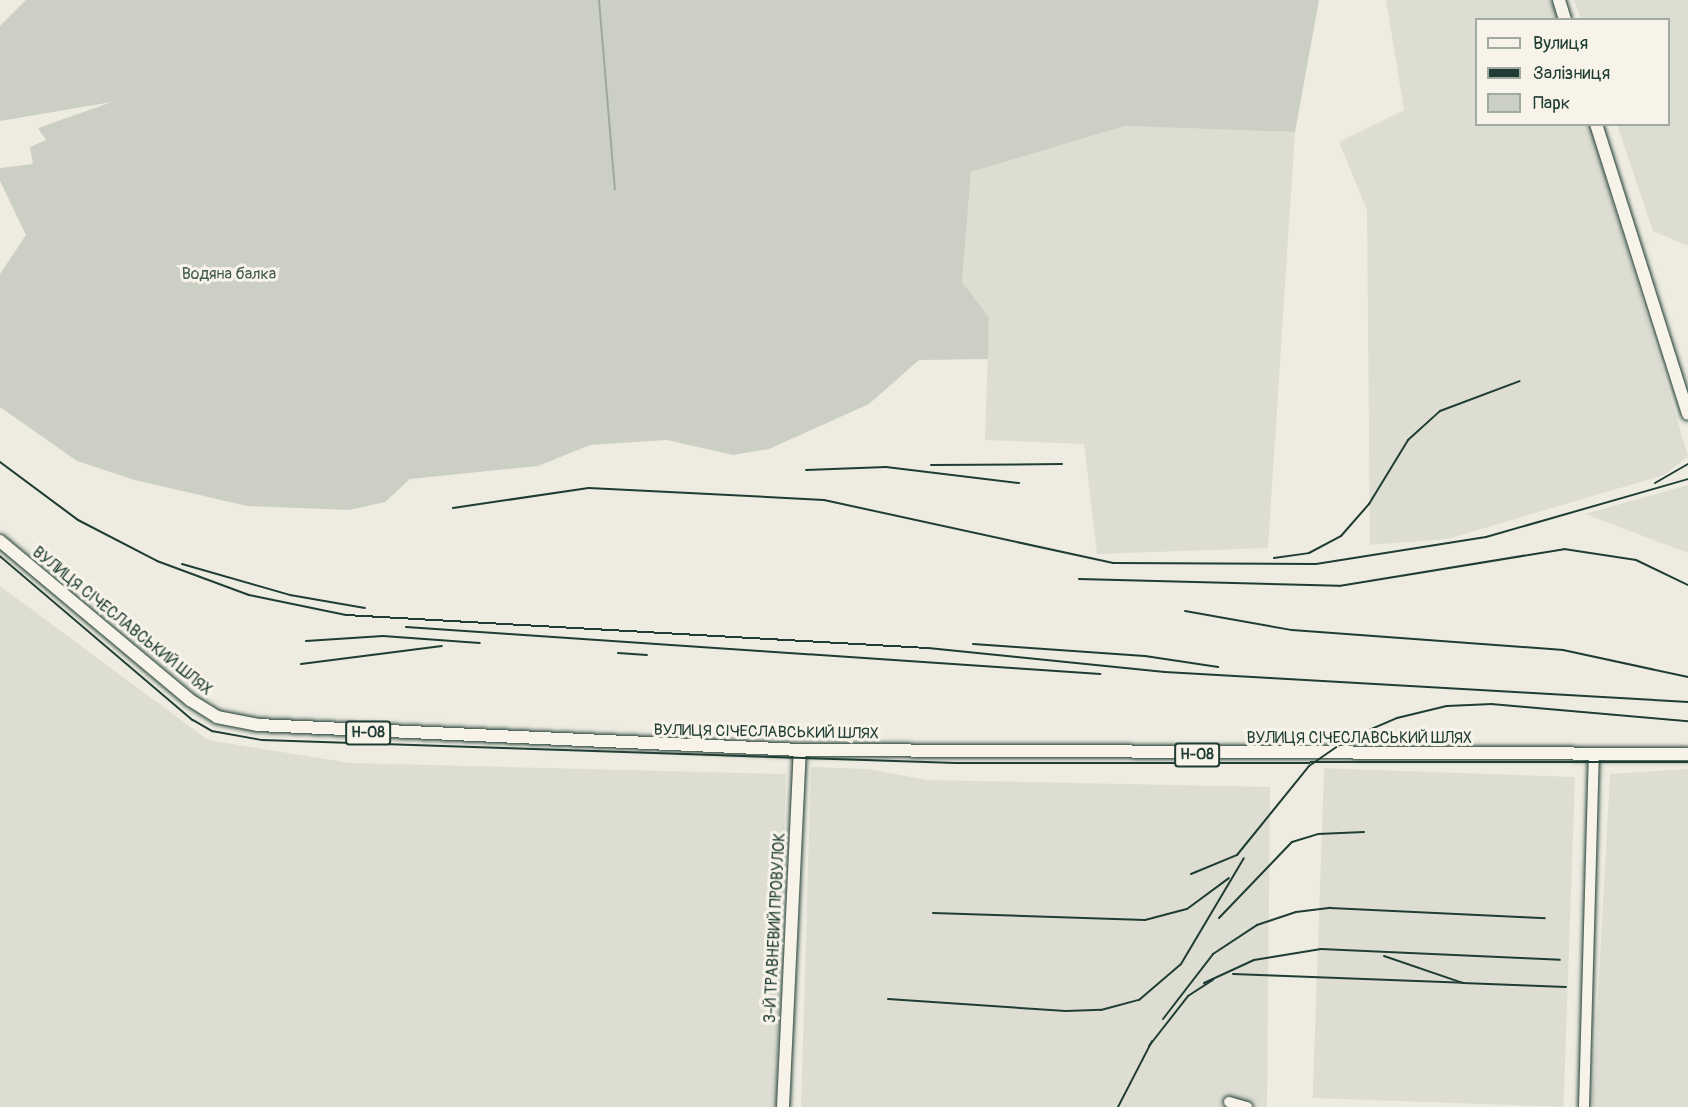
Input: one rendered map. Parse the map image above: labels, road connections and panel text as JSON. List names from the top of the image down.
{
  "streets": {
    "main road": ["ВУЛИЦЯ СІЧЕСЛАВСЬКИЙ ШЛЯХ", "Н-08", "3-Й ТРАВНЕВИЙ ПРОВУЛОК"]
  },
  "crossings": [
    ["ВУЛИЦЯ СІЧЕСЛАВСЬКИЙ ШЛЯХ", "3-Й ТРАВНЕВИЙ ПРОВУЛОК"]
  ],
  "parks": ["Водяна балка"],
  "legend": ["Вулиця", "Залізниця", "Парк"]
}
